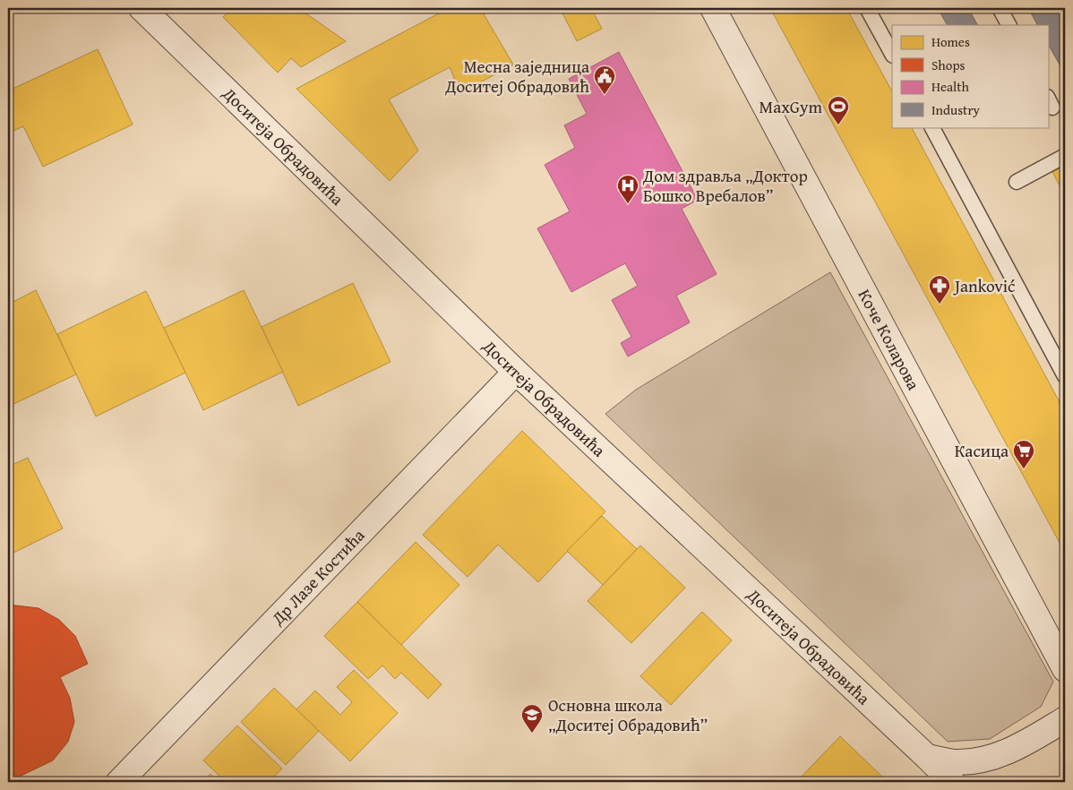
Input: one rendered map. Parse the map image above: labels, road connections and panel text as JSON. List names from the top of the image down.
{
  "streets": {
    "street": ["Доситеја Обрадовића", "Коче Коларова", "Др Лазе Костића"]
  },
  "crossings": [
    ["Доситеја Обрадовића", "Др Лазе Костића"]
  ],
  "places": {
    "public building": ["Месна заједница Доситеј Обрадовић"],
    "sports": ["MaxGym"],
    "hospital": ["Дом здравља „Доктор Бошко Вребалов”"],
    "pharmacy": ["Janković"],
    "supermarket": ["Касица"],
    "school or university": ["Основна школа „Доситеј Обрадовић”"]
  },
  "legend": [
    "Homes",
    "Shops",
    "Health",
    "Industry"
  ]
}
